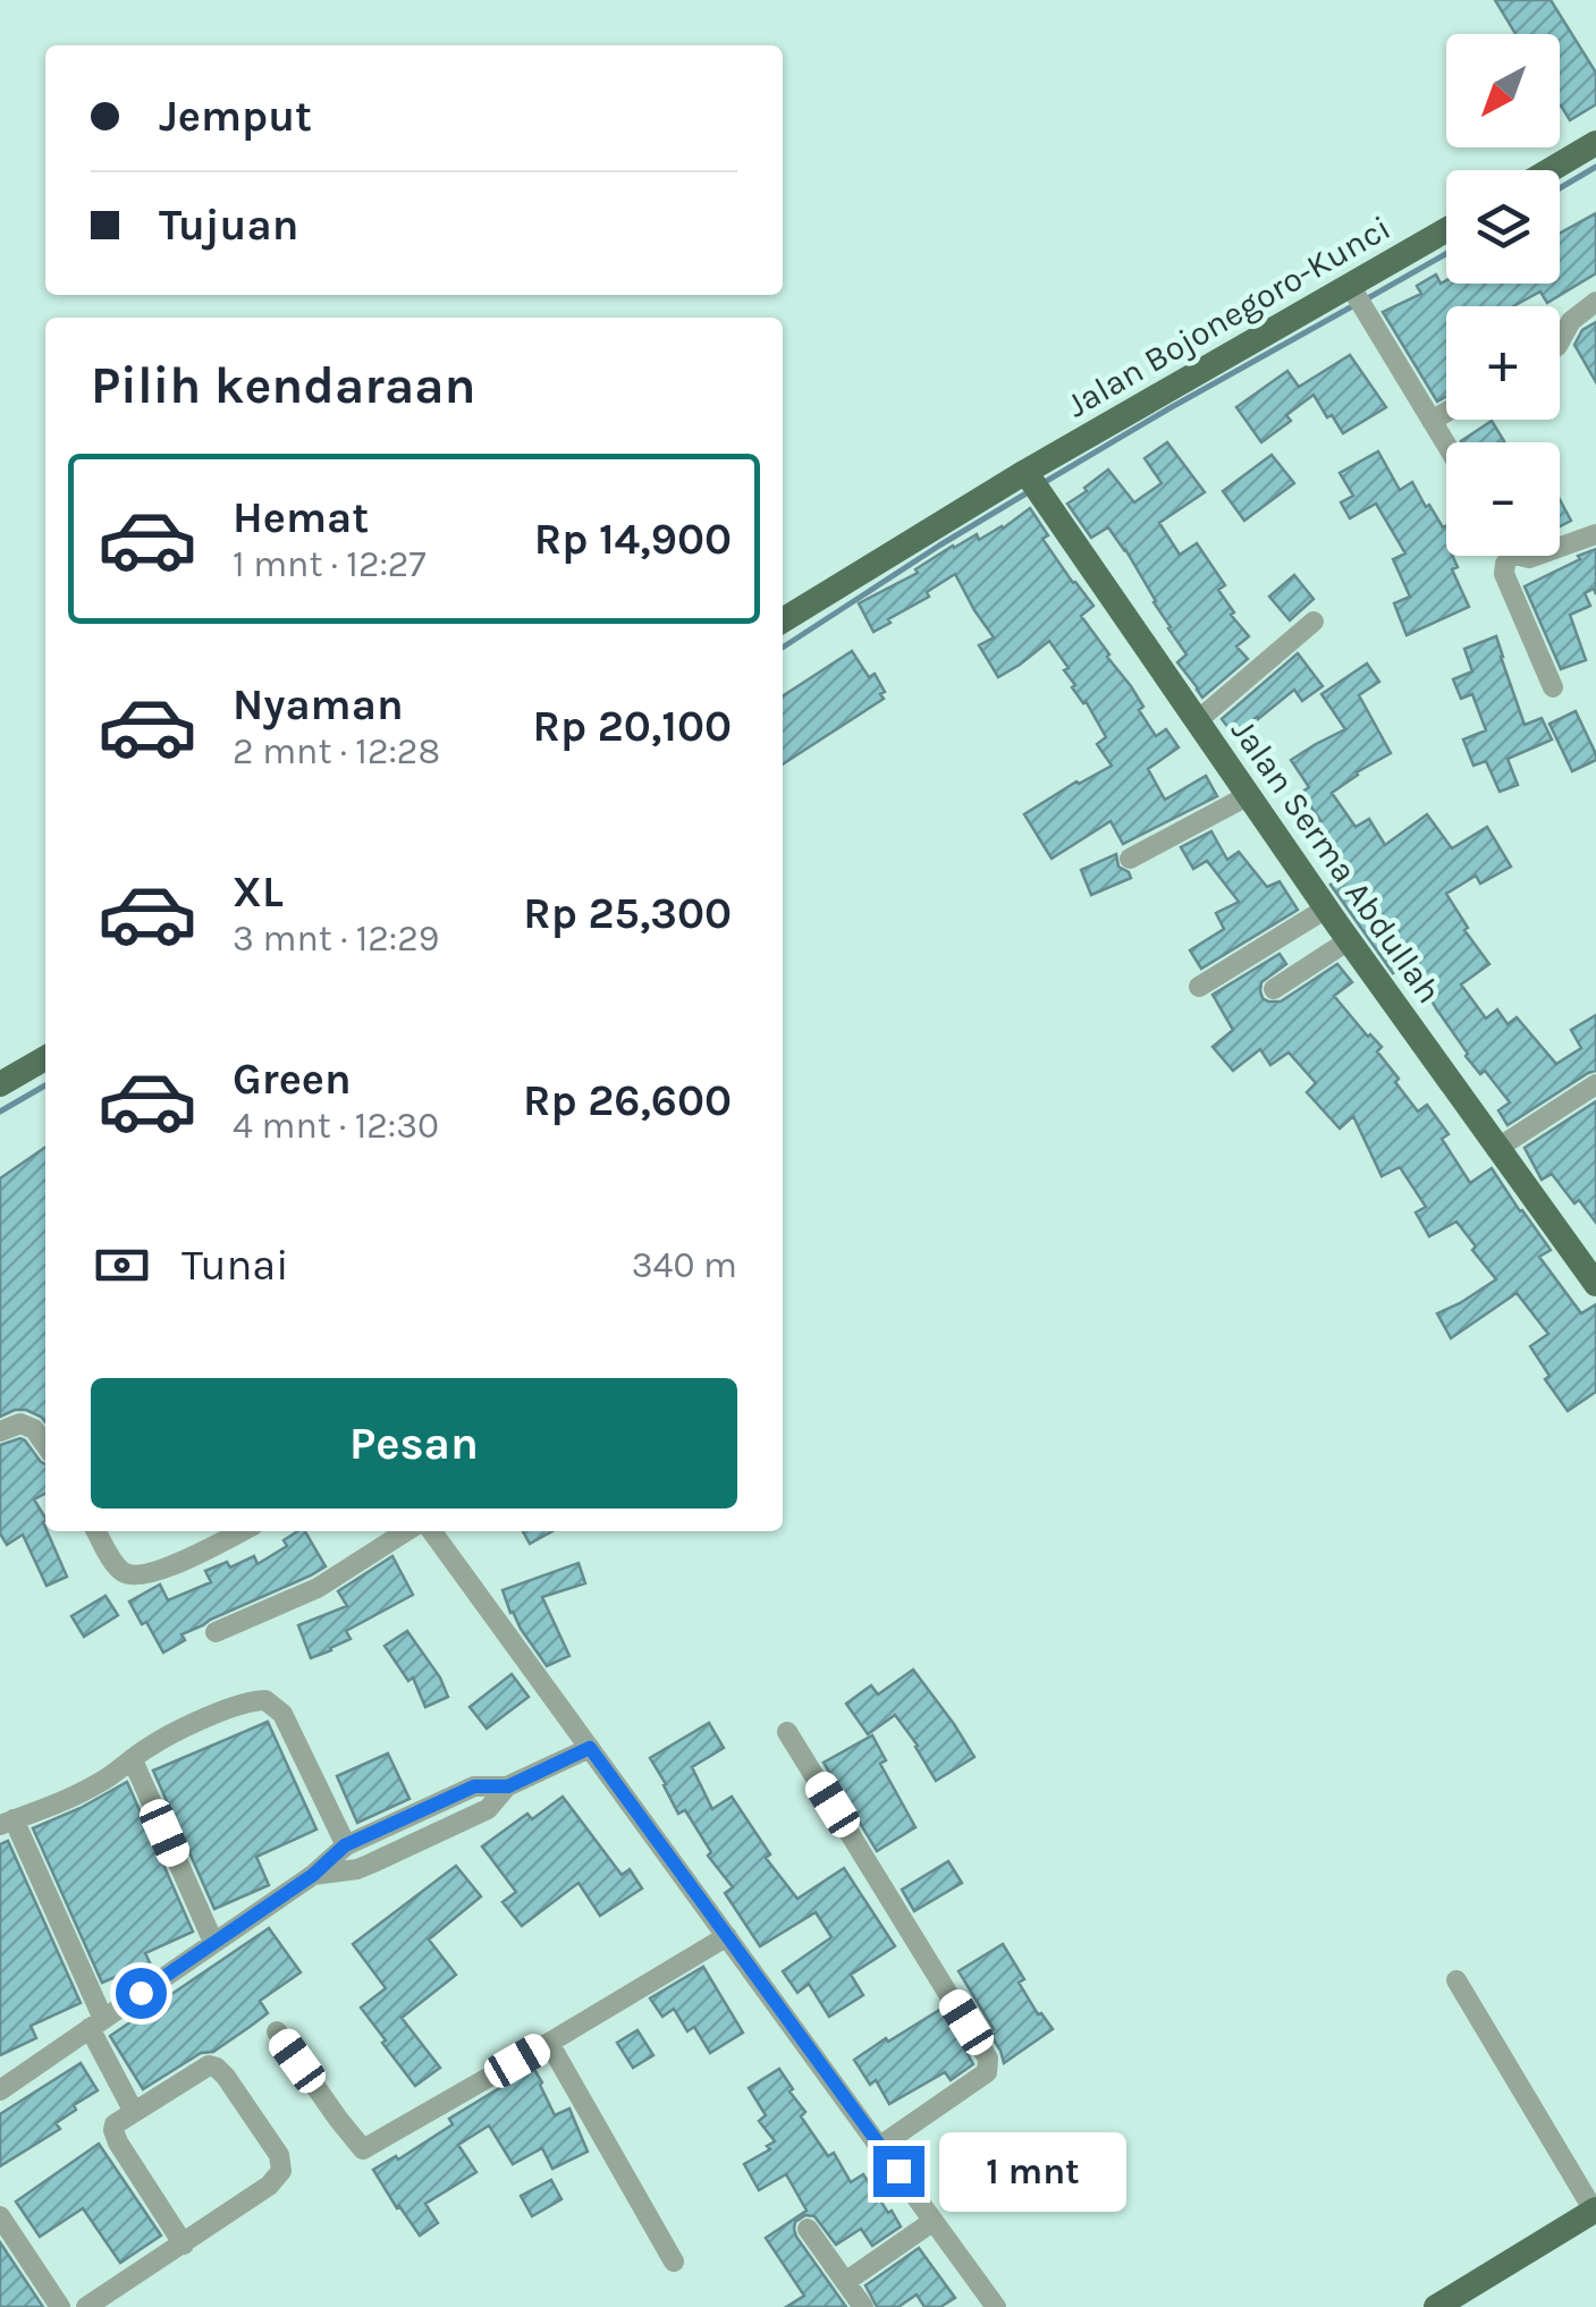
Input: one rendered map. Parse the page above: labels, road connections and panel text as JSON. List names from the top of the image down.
{
  "streets": {
    "main road": ["Jalan Bojonegoro-Kunci", "Jalan Serma Abdullah"]
  },
  "crossings": [
    ["Jalan Bojonegoro-Kunci", "Jalan Serma Abdullah"]
  ],
  "north": "bottom left",
  "page": {
    "map_buttons": ["+", "−"],
    "banner": ["Jemput", "Tujuan"],
    "heading": "Pilih kendaraan",
    "list": [
      {
        "name": "Hemat",
        "note": "1 mnt · 12:27",
        "value": "Rp 14,900"
      },
      {
        "name": "Nyaman",
        "note": "2 mnt · 12:28",
        "value": "Rp 20,100"
      },
      {
        "name": "XL",
        "note": "3 mnt · 12:29",
        "value": "Rp 25,300"
      },
      {
        "name": "Green",
        "note": "4 mnt · 12:30",
        "value": "Rp 26,600"
      }
    ],
    "pay": ["Tunai", "340 m"],
    "buttons": "Pesan",
    "bubble": "1 mnt"
  }
}
